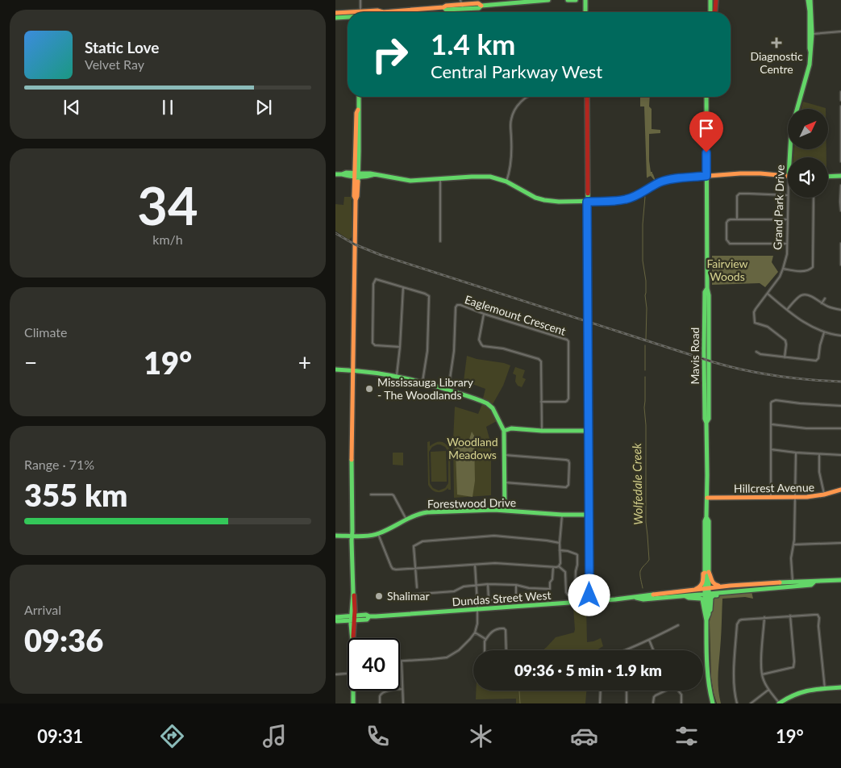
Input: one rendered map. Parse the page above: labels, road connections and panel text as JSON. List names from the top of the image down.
{
  "streets": {
    "street": [
      "Grand Park Drive",
      "Eaglemount Crescent",
      "Mavis Road",
      "Hillcrest Avenue",
      "Forestwood Drive",
      "Dundas Street West"
    ]
  },
  "crossings": [
    ["Mavis Road", "Hillcrest Avenue"],
    ["Mavis Road", "Dundas Street West"]
  ],
  "water": ["Wolfedale Creek"],
  "parks": ["Fairview Woods", "Woodland Meadows"],
  "places": {
    "health": ["Diagnostic Centre"],
    "other": ["Mississauga Library - The Woodlands", "Shalimar"]
  },
  "north": "top right",
  "page": {
    "turn": ["1.4 km", "Central Parkway West"],
    "song": ["Static Love", "Velvet Ray"],
    "tile": [
      ["34", "km/h"],
      "Climate",
      ["Range · 71%", "355 km"],
      ["Arrival", "09:36"]
    ],
    "heat": ["−", "19°", "+"],
    "limit": "40",
    "trip": "09:36 · 5 min · 1.9 km",
    "tabs": ["09:31", "19°"]
  }
}
